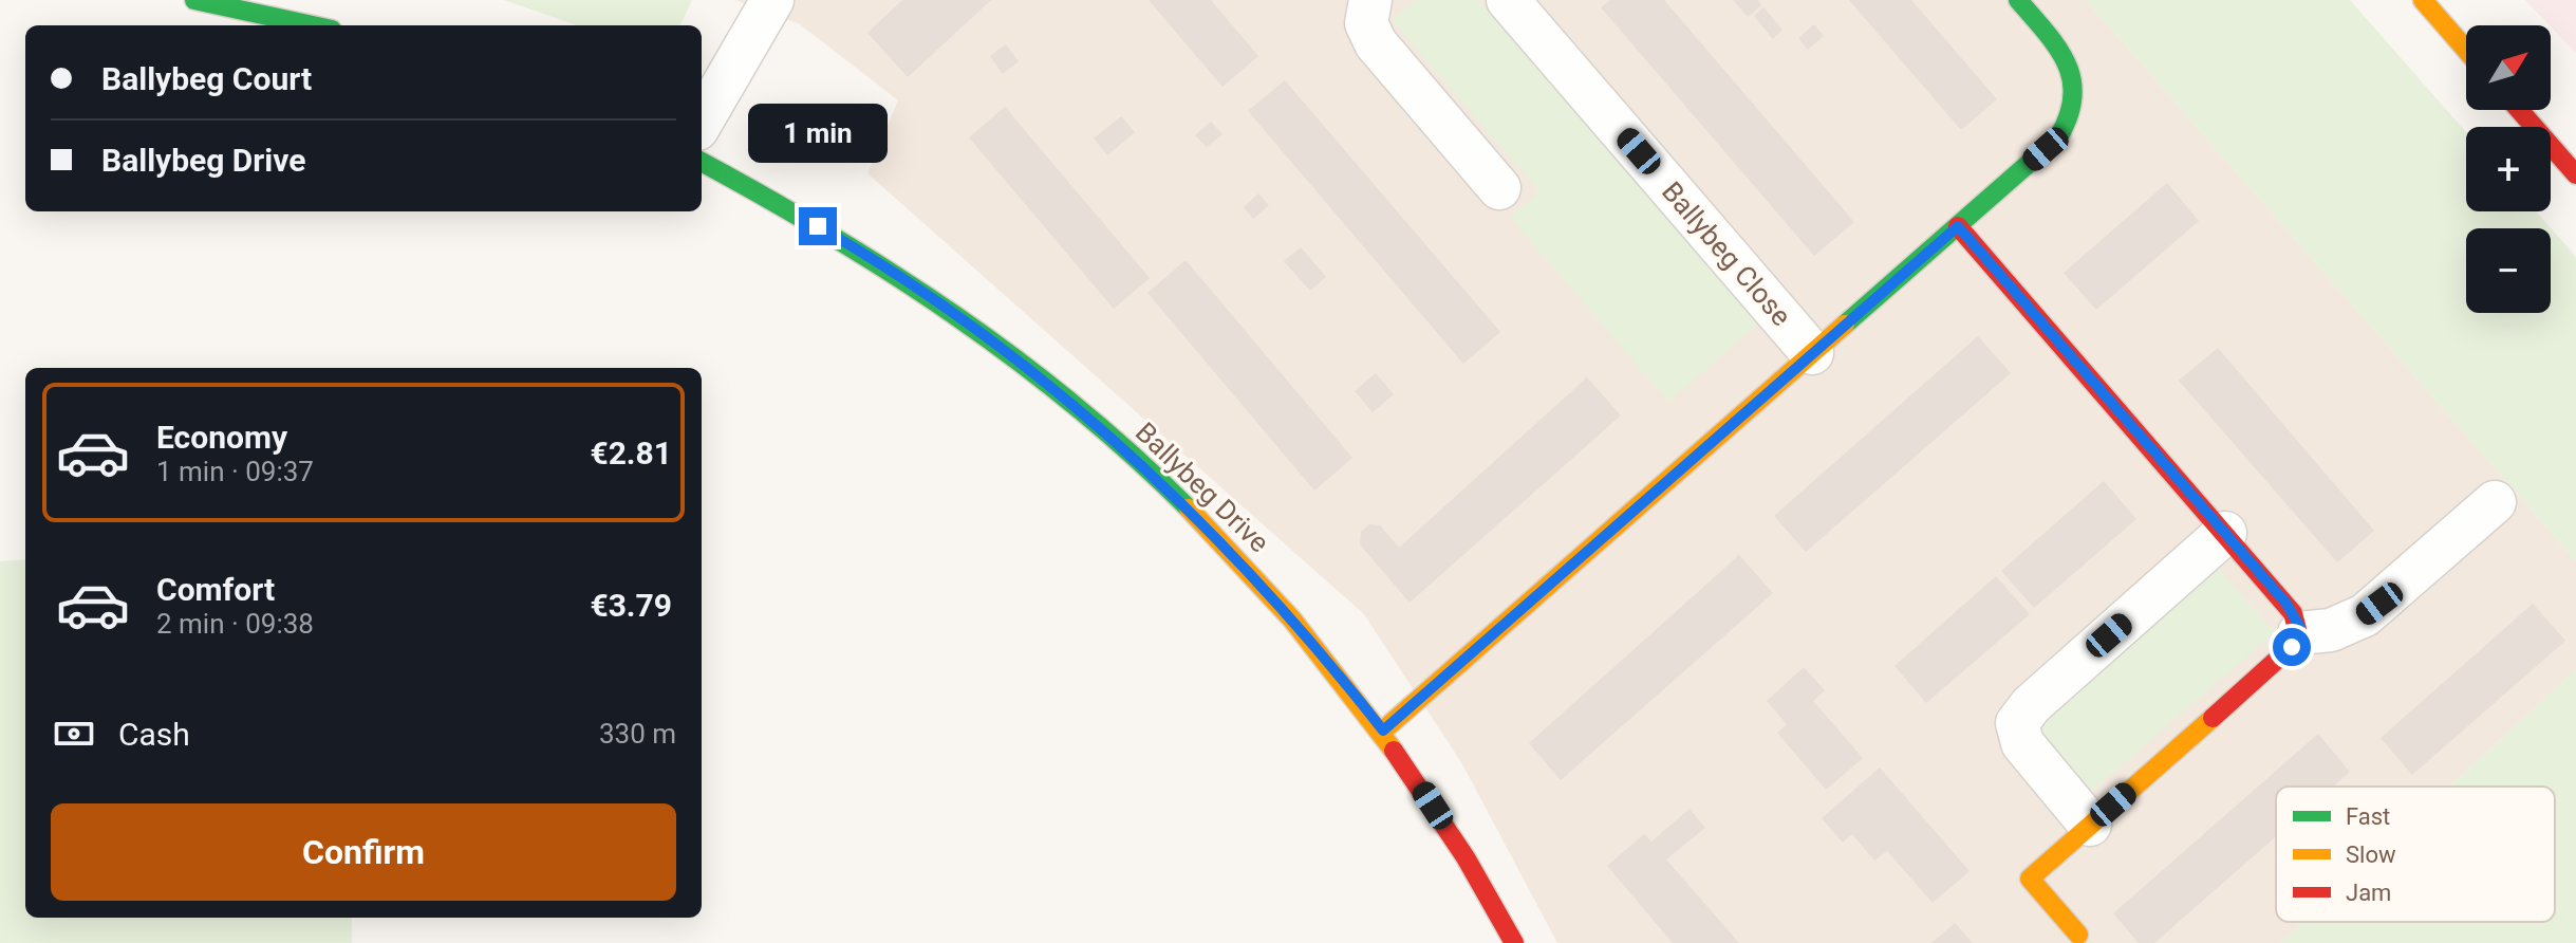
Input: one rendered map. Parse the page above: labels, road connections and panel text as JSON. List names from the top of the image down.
{
  "streets": {
    "street": ["Ballybeg Close", "Ballybeg Drive"]
  },
  "legend": ["Fast", "Slow", "Jam"],
  "north": "top right",
  "page": {
    "map_buttons": ["+", "−"],
    "banner": ["Ballybeg Court", "Ballybeg Drive"],
    "bubble": "1 min",
    "list": [
      {
        "name": "Economy",
        "note": "1 min · 09:37",
        "value": "€2.81"
      },
      {
        "name": "Comfort",
        "note": "2 min · 09:38",
        "value": "€3.79"
      }
    ],
    "pay": ["Cash", "330 m"],
    "buttons": "Confirm"
  }
}
